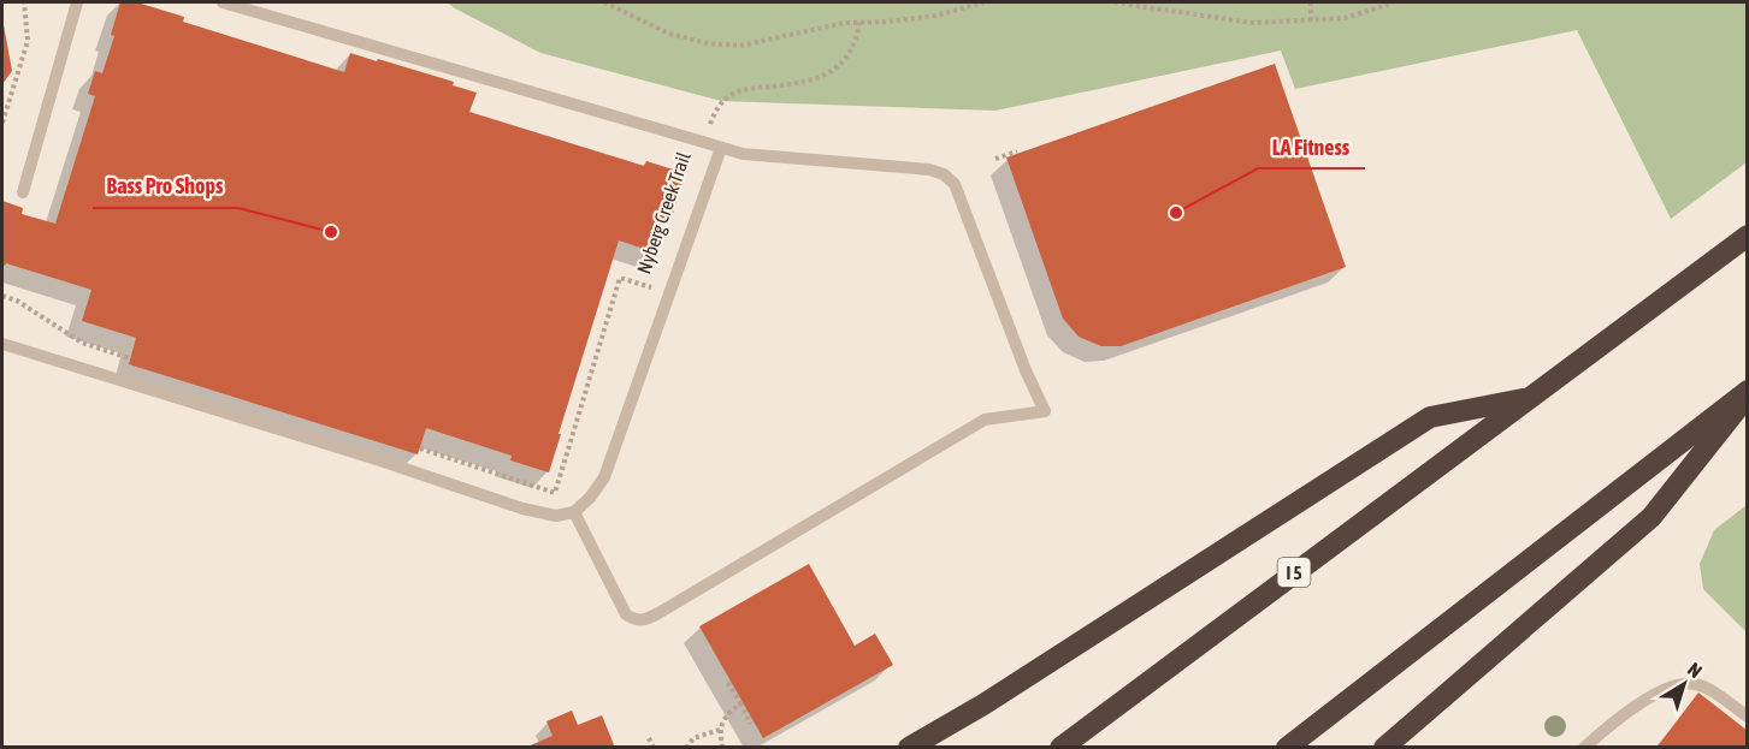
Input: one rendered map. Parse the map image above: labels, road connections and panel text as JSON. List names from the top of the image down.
{
  "streets": {
    "highway": ["I 5"],
    "path": ["Nyberg Creek Trail"]
  },
  "places": ["LA Fitness", "Bass Pro Shops"],
  "north": "top right"
}
